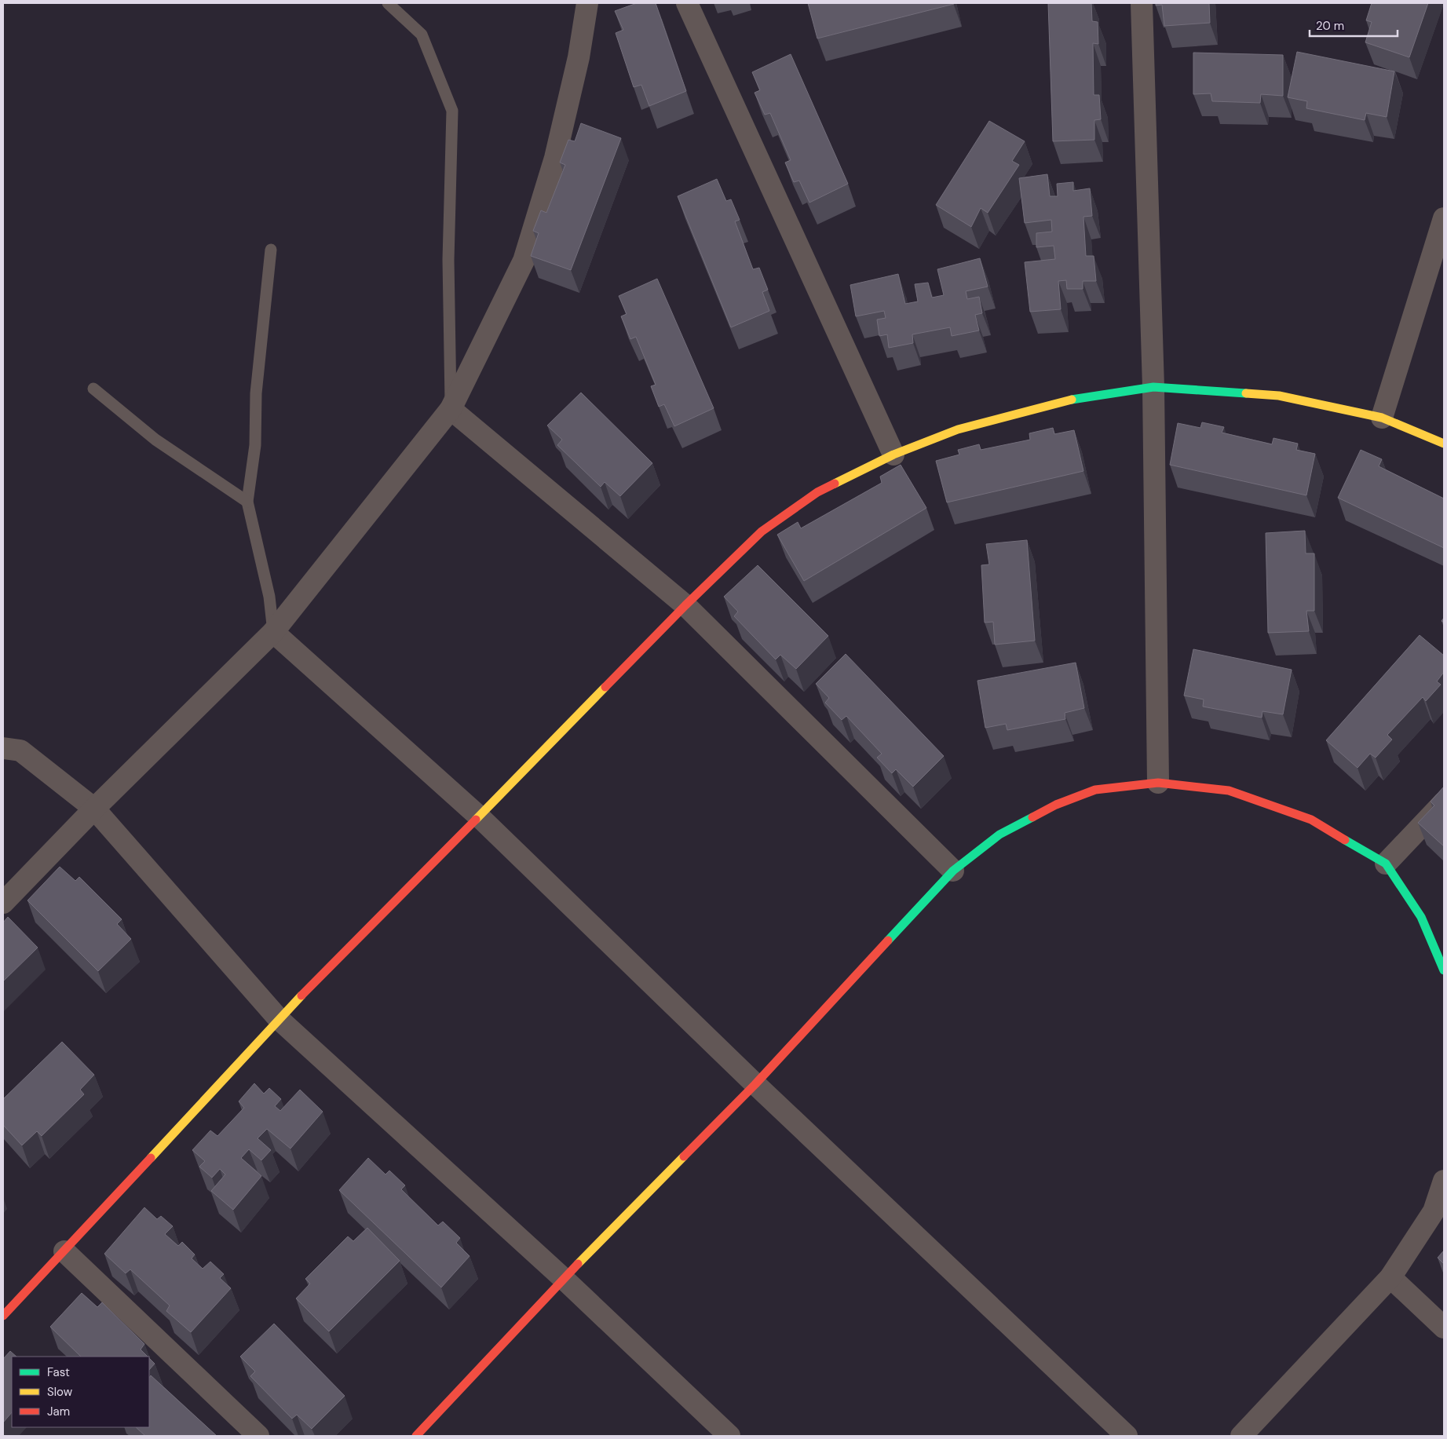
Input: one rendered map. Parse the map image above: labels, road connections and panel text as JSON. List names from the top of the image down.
{
  "legend": ["Fast", "Slow", "Jam"],
  "scale_bar": "20 m"
}
